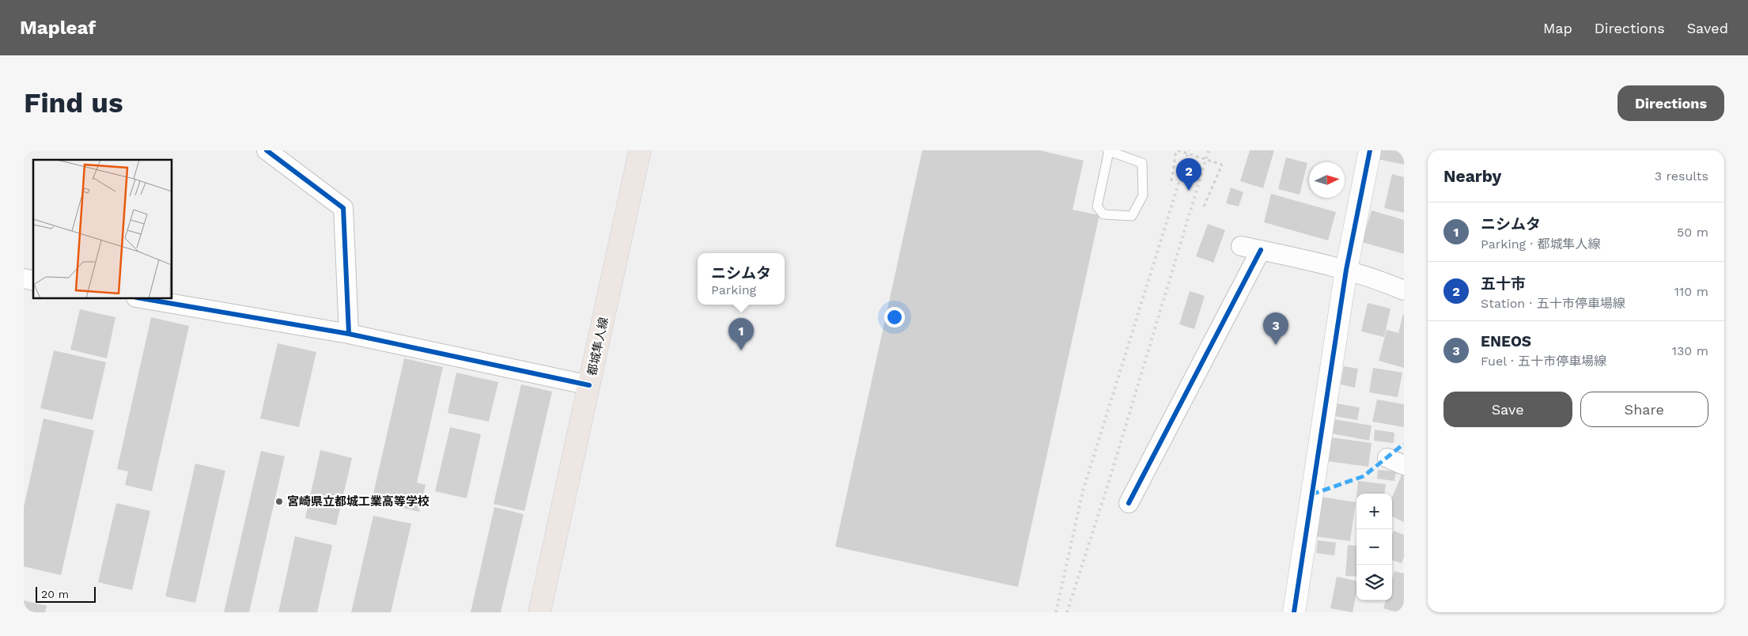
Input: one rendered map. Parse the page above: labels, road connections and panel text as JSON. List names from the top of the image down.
{
  "streets": {
    "main road": ["都城隼人線"]
  },
  "places": ["宮崎県立都城工業高等学校"],
  "scale_bar": "20 m",
  "north": "right",
  "page": {
    "header": "Mapleaf",
    "nav": ["Map", "Directions", "Saved"],
    "buttons": [
      "Directions",
      ["Save", "Share"]
    ],
    "title": "Find us",
    "heading": ["Nearby", "3 results"],
    "pins": ["2", "3", "1"],
    "list": [
      {
        "mark": "1",
        "name": "ニシムタ",
        "note": "Parking · 都城隼人線",
        "value": "50 m"
      },
      {
        "mark": "2",
        "name": "五十市",
        "note": "Station · 五十市停車場線",
        "value": "110 m"
      },
      {
        "mark": "3",
        "name": "ENEOS",
        "note": "Fuel · 五十市停車場線",
        "value": "130 m"
      }
    ],
    "popup": ["ニシムタ", "Parking"],
    "map_buttons": ["+", "−"],
    "scale": "20 m"
  }
}
